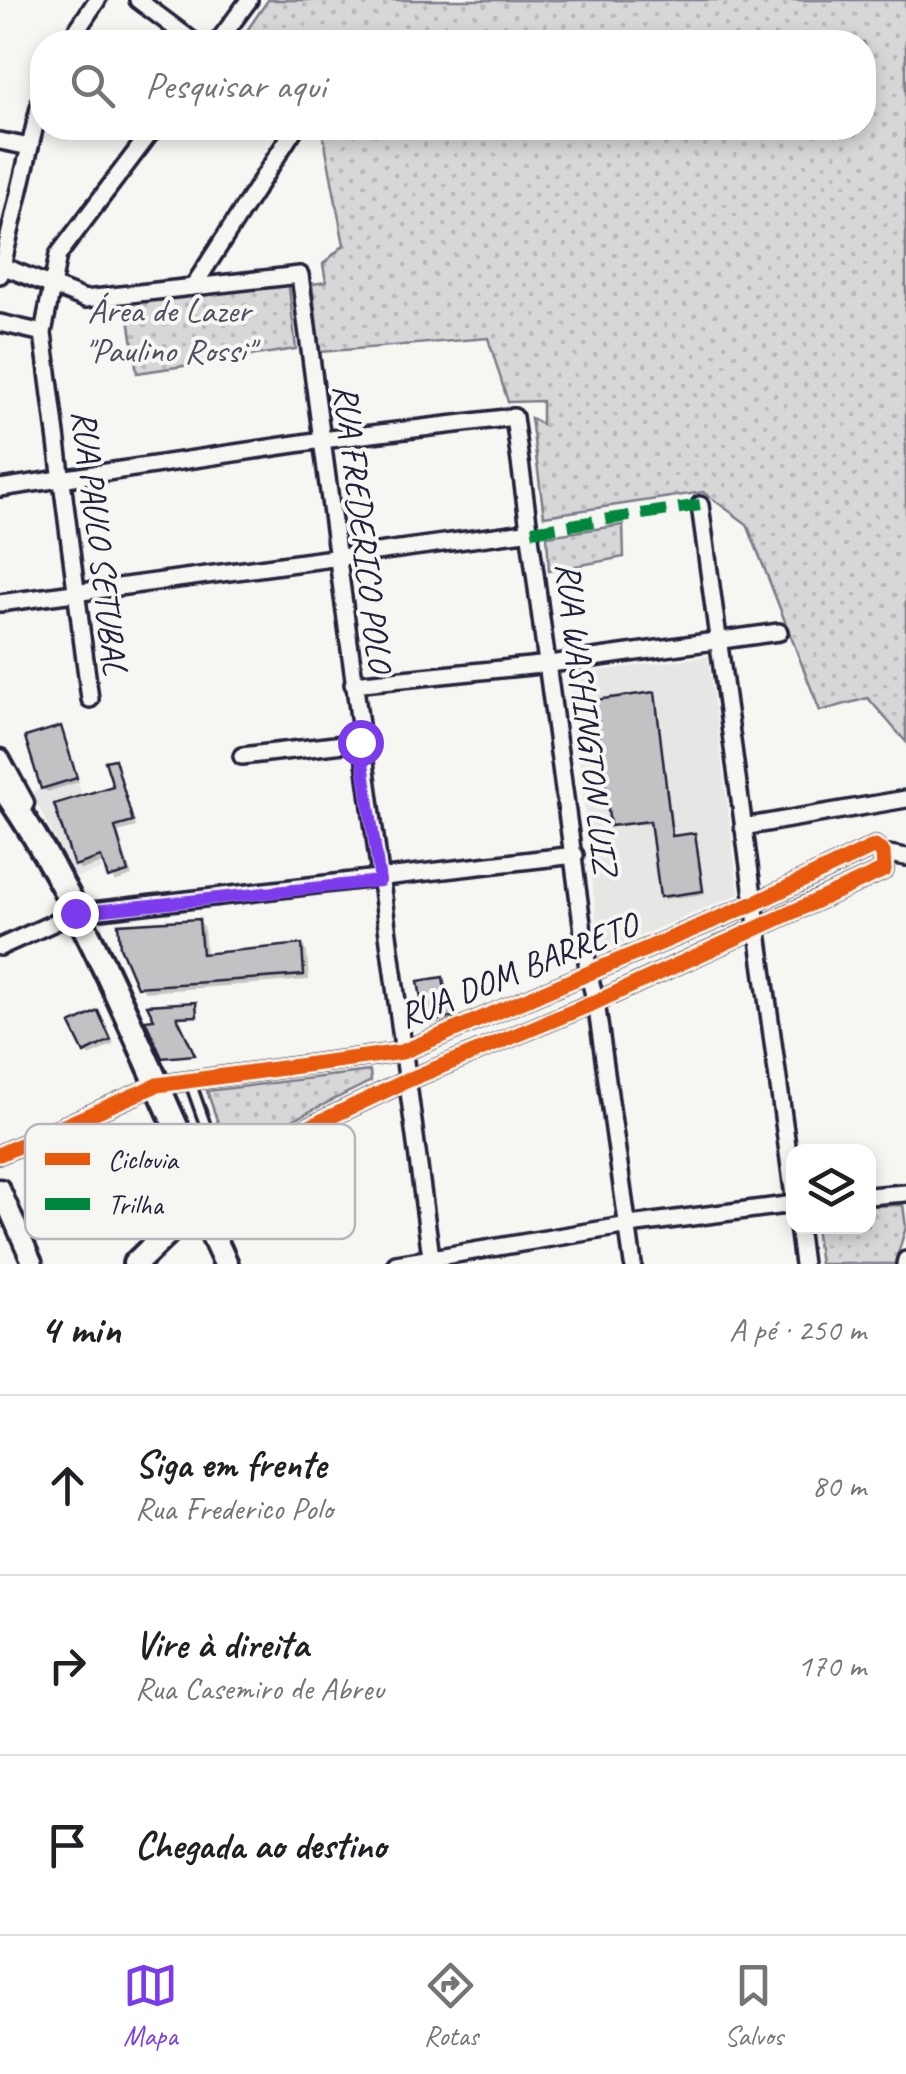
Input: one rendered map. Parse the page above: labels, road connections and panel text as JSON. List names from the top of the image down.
{
  "streets": {
    "street": [
      "RUA FREDERICO POLO",
      "RUA PAULO SETUBAL",
      "RUA WASHINGTON LUIZ",
      "RUA DOM BARRETO"
    ]
  },
  "crossings": [
    ["RUA FREDERICO POLO", "RUA WASHINGTON LUIZ"],
    ["RUA FREDERICO POLO", "RUA DOM BARRETO"],
    ["RUA WASHINGTON LUIZ", "RUA DOM BARRETO"]
  ],
  "parks": ["Área de Lazer \"Paulino Rossi\""],
  "legend": ["Ciclovia", "Trilha"],
  "page": {
    "search": "Pesquisar aqui",
    "heading": ["4 min", "A pé · 250 m"],
    "list": [
      ["Siga em frente", "Rua Frederico Polo", "80 m"],
      ["Vire à direita", "Rua Casemiro de Abreu", "170 m"],
      "Chegada ao destino"
    ],
    "nav": ["Mapa", "Rotas", "Salvos"]
  }
}
